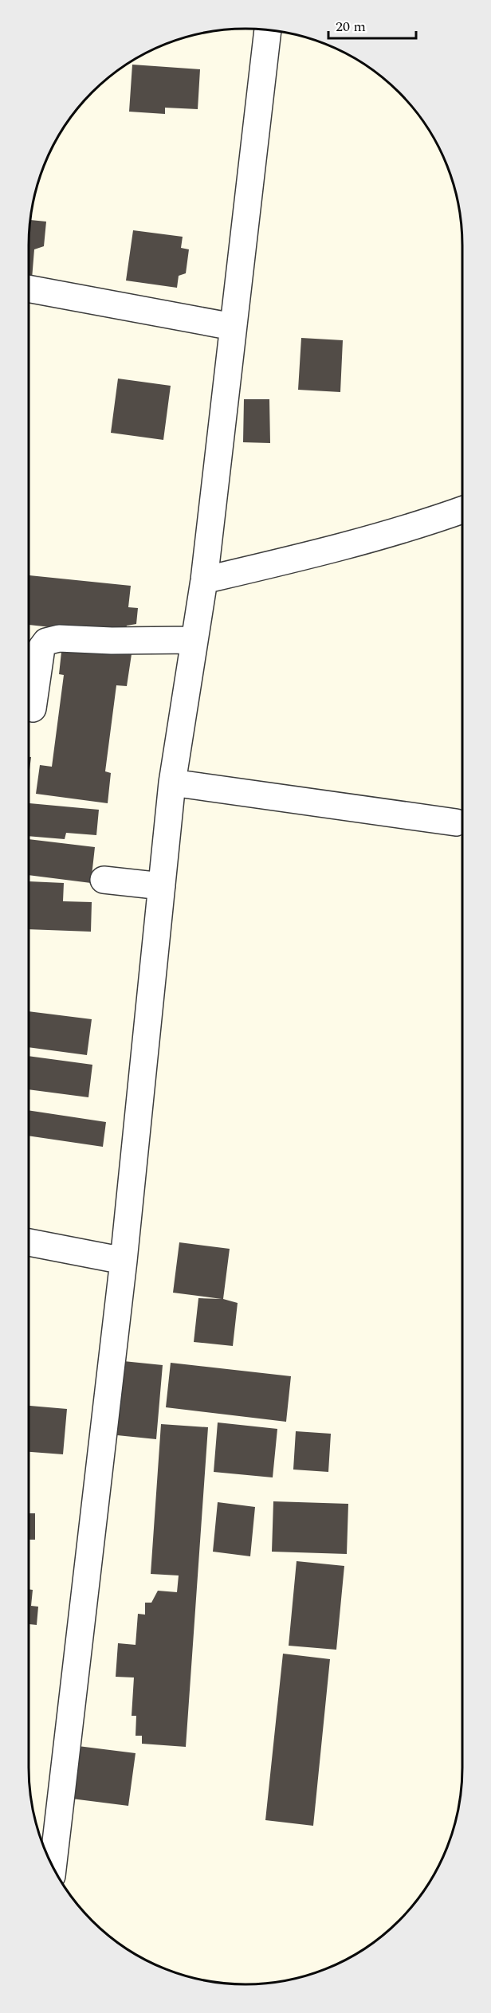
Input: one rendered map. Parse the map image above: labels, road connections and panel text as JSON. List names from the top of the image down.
{
  "scale_bar": "20 m"
}
